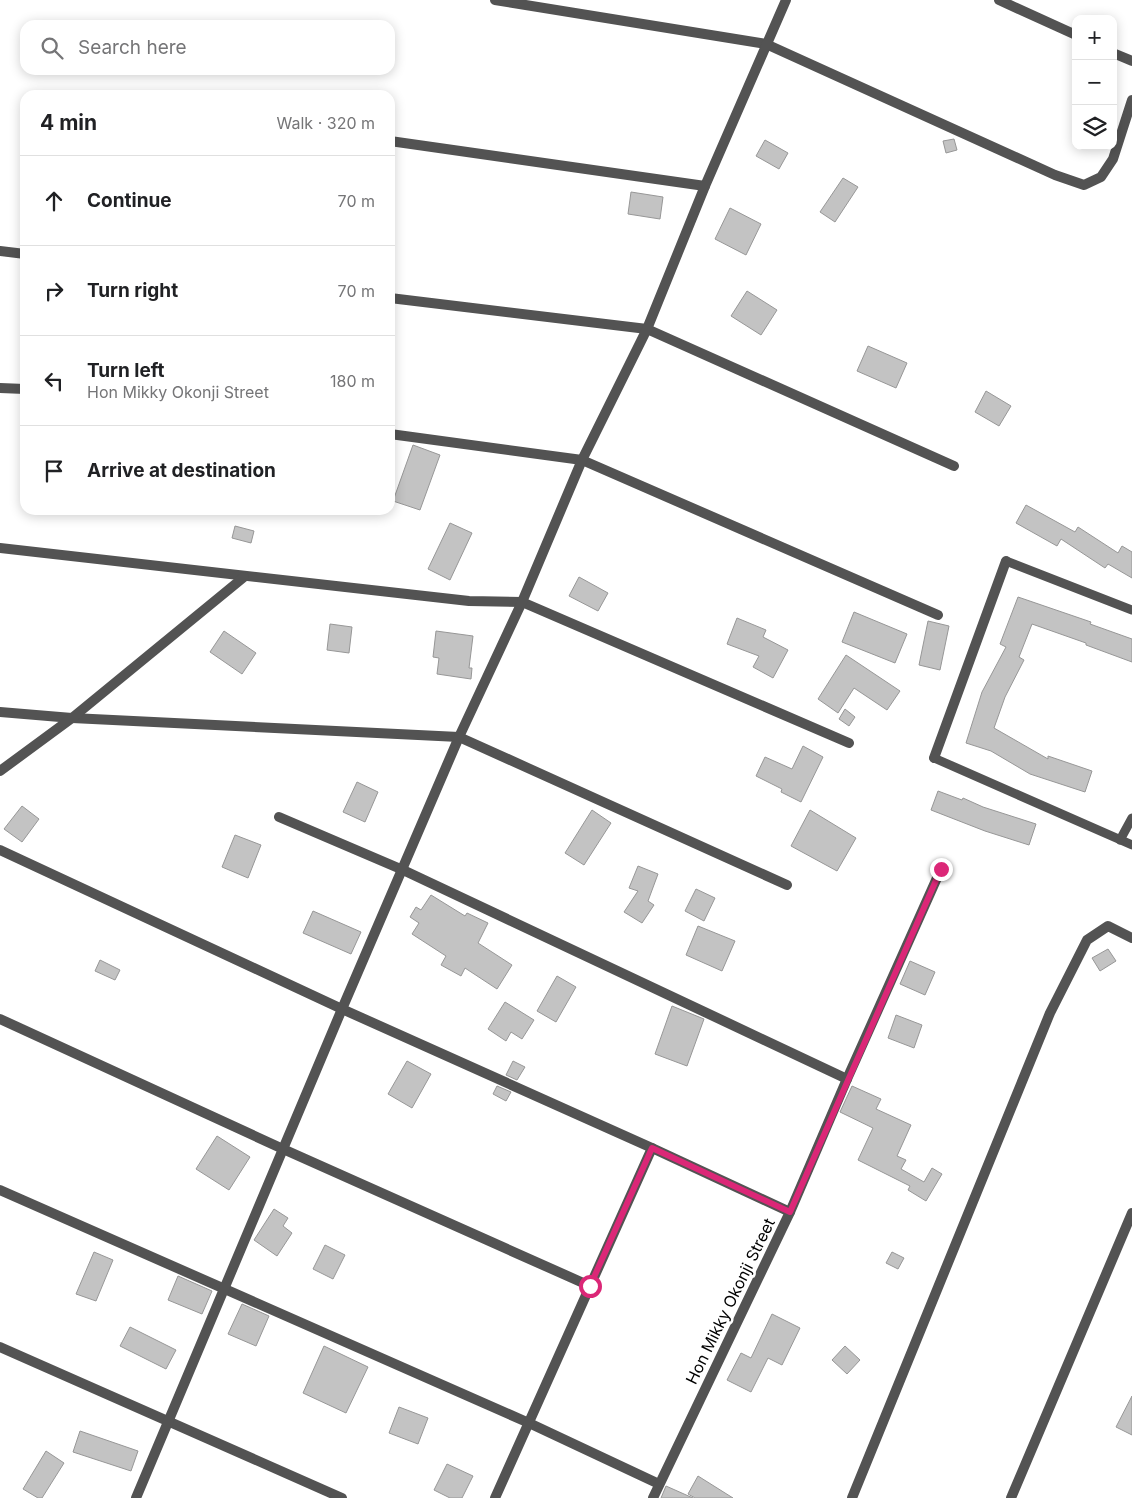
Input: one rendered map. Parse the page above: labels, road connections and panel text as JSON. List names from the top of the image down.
{
  "streets": {
    "street": ["Hon Mikky Okonji Street"]
  },
  "page": {
    "map_buttons": ["+", "−"],
    "search": "Search here",
    "heading": ["4 min", "Walk · 320 m"],
    "list": [
      ["Continue", "70 m"],
      ["Turn right", "70 m"],
      ["Turn left", "Hon Mikky Okonji Street", "180 m"],
      "Arrive at destination"
    ]
  }
}
